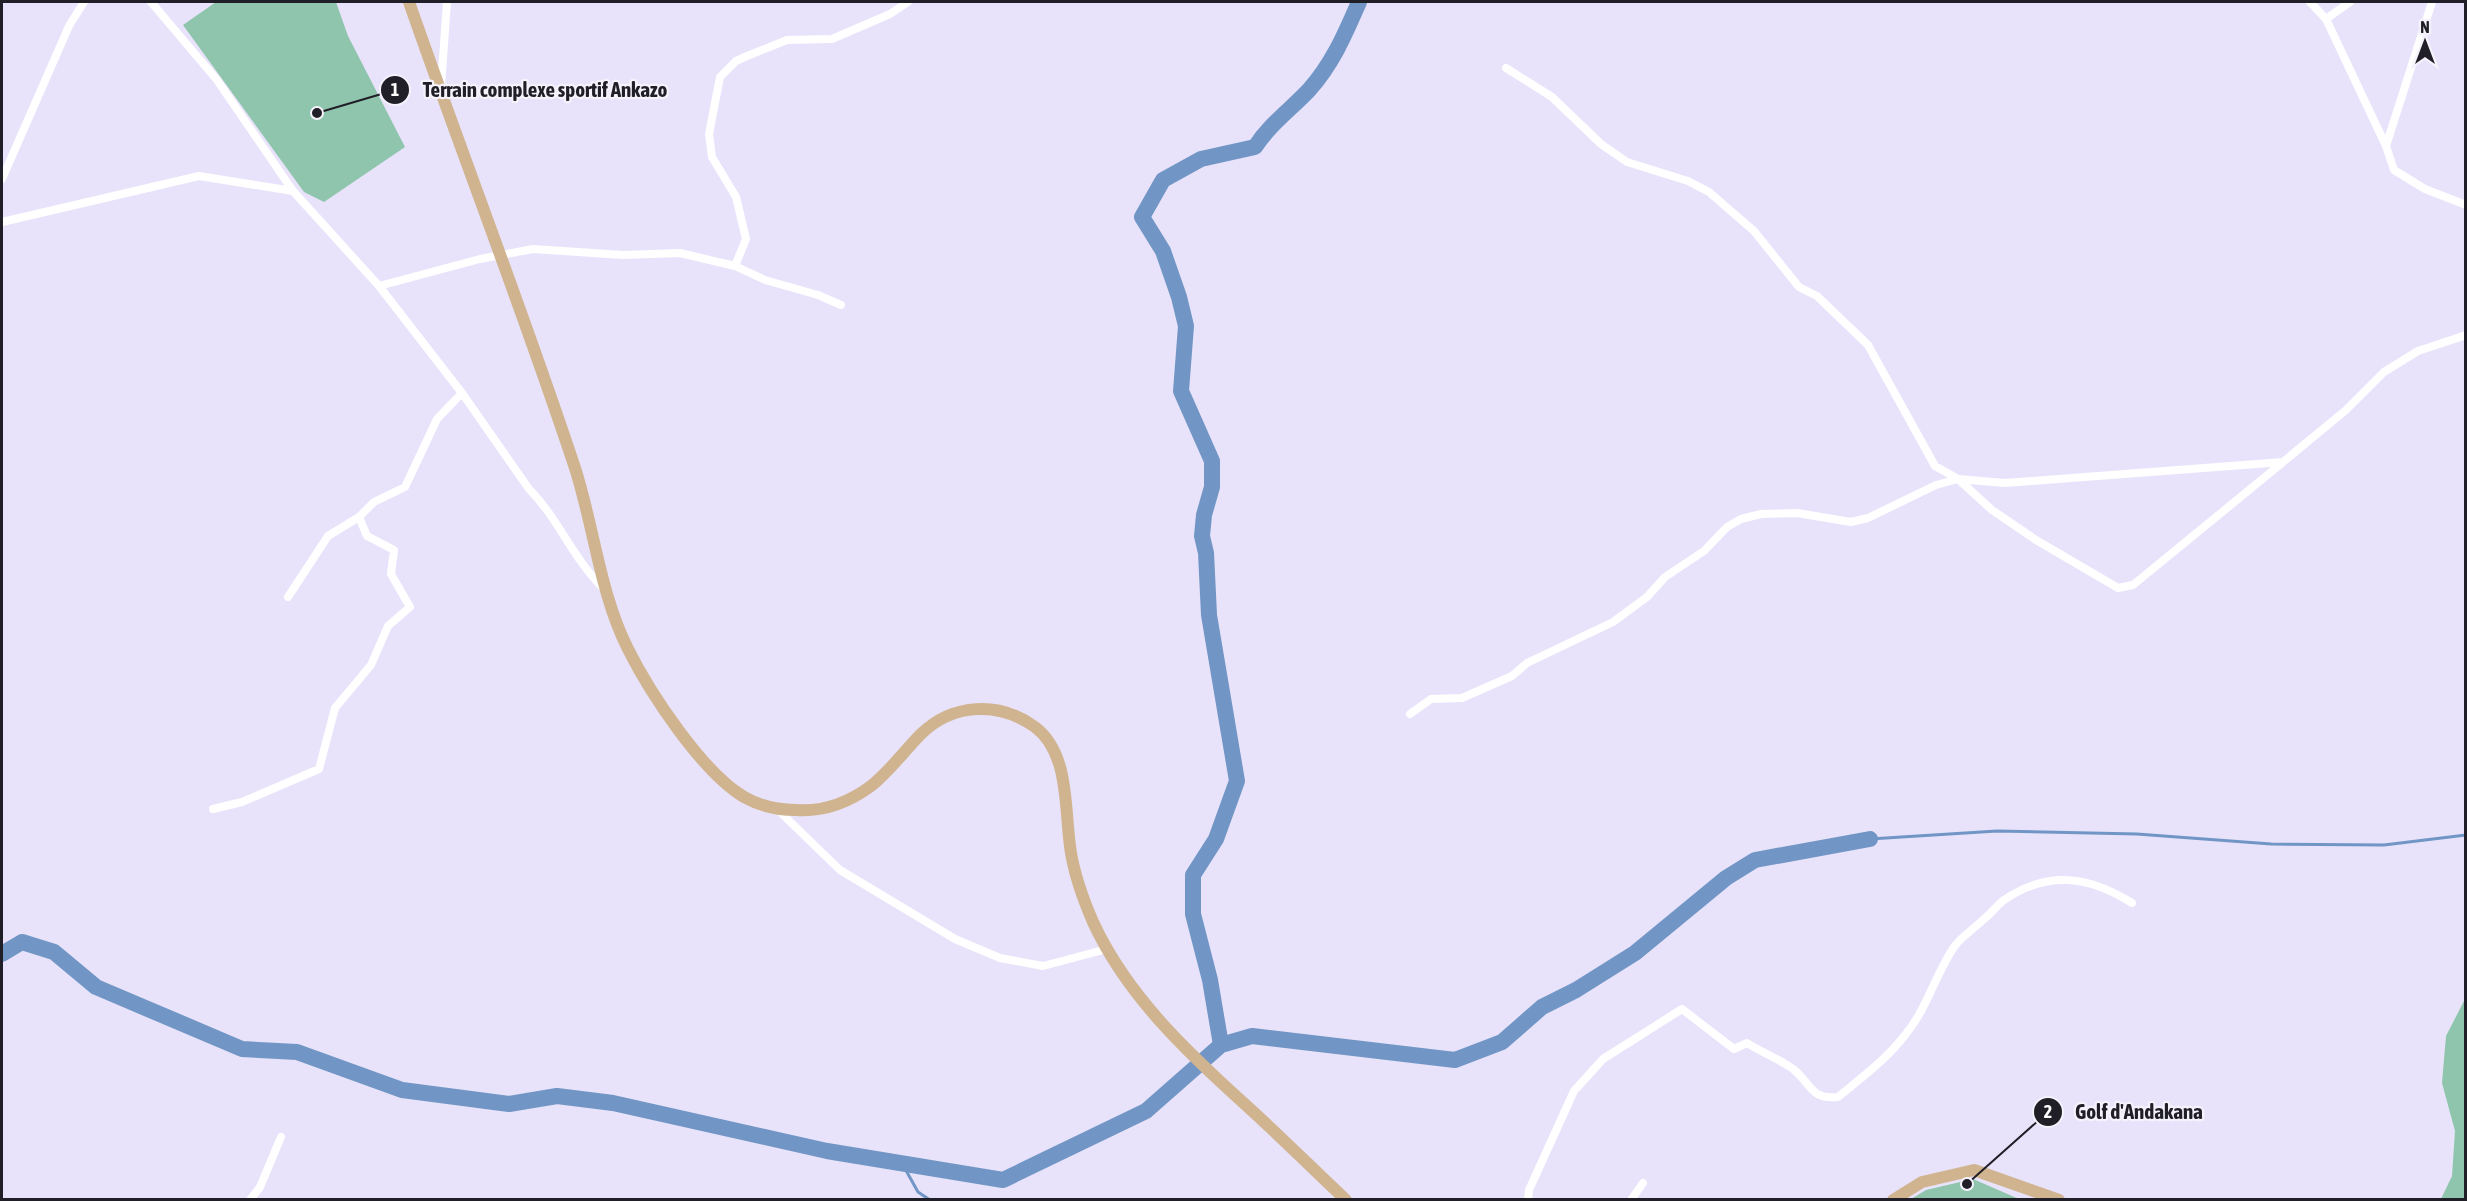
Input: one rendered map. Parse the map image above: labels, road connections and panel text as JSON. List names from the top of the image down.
{
  "places": ["Terrain complexe sportif Ankazo", "Golf d'Andakana"],
  "north": "top"
}
